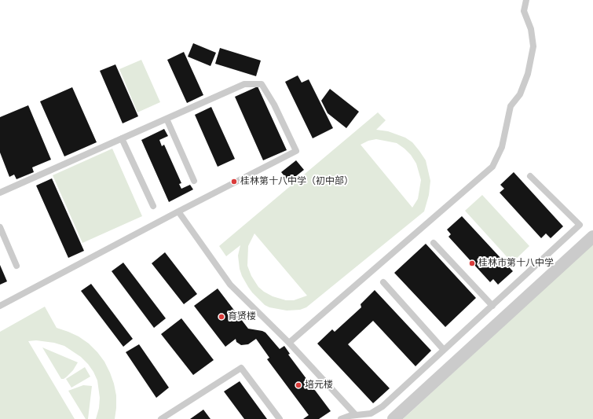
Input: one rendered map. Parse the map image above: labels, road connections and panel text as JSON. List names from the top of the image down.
{
  "places": [
    "桂林第十八中学（初中部）",
    "桂林市第十八中学",
    "育贤楼",
    "培元楼"
  ]
}
